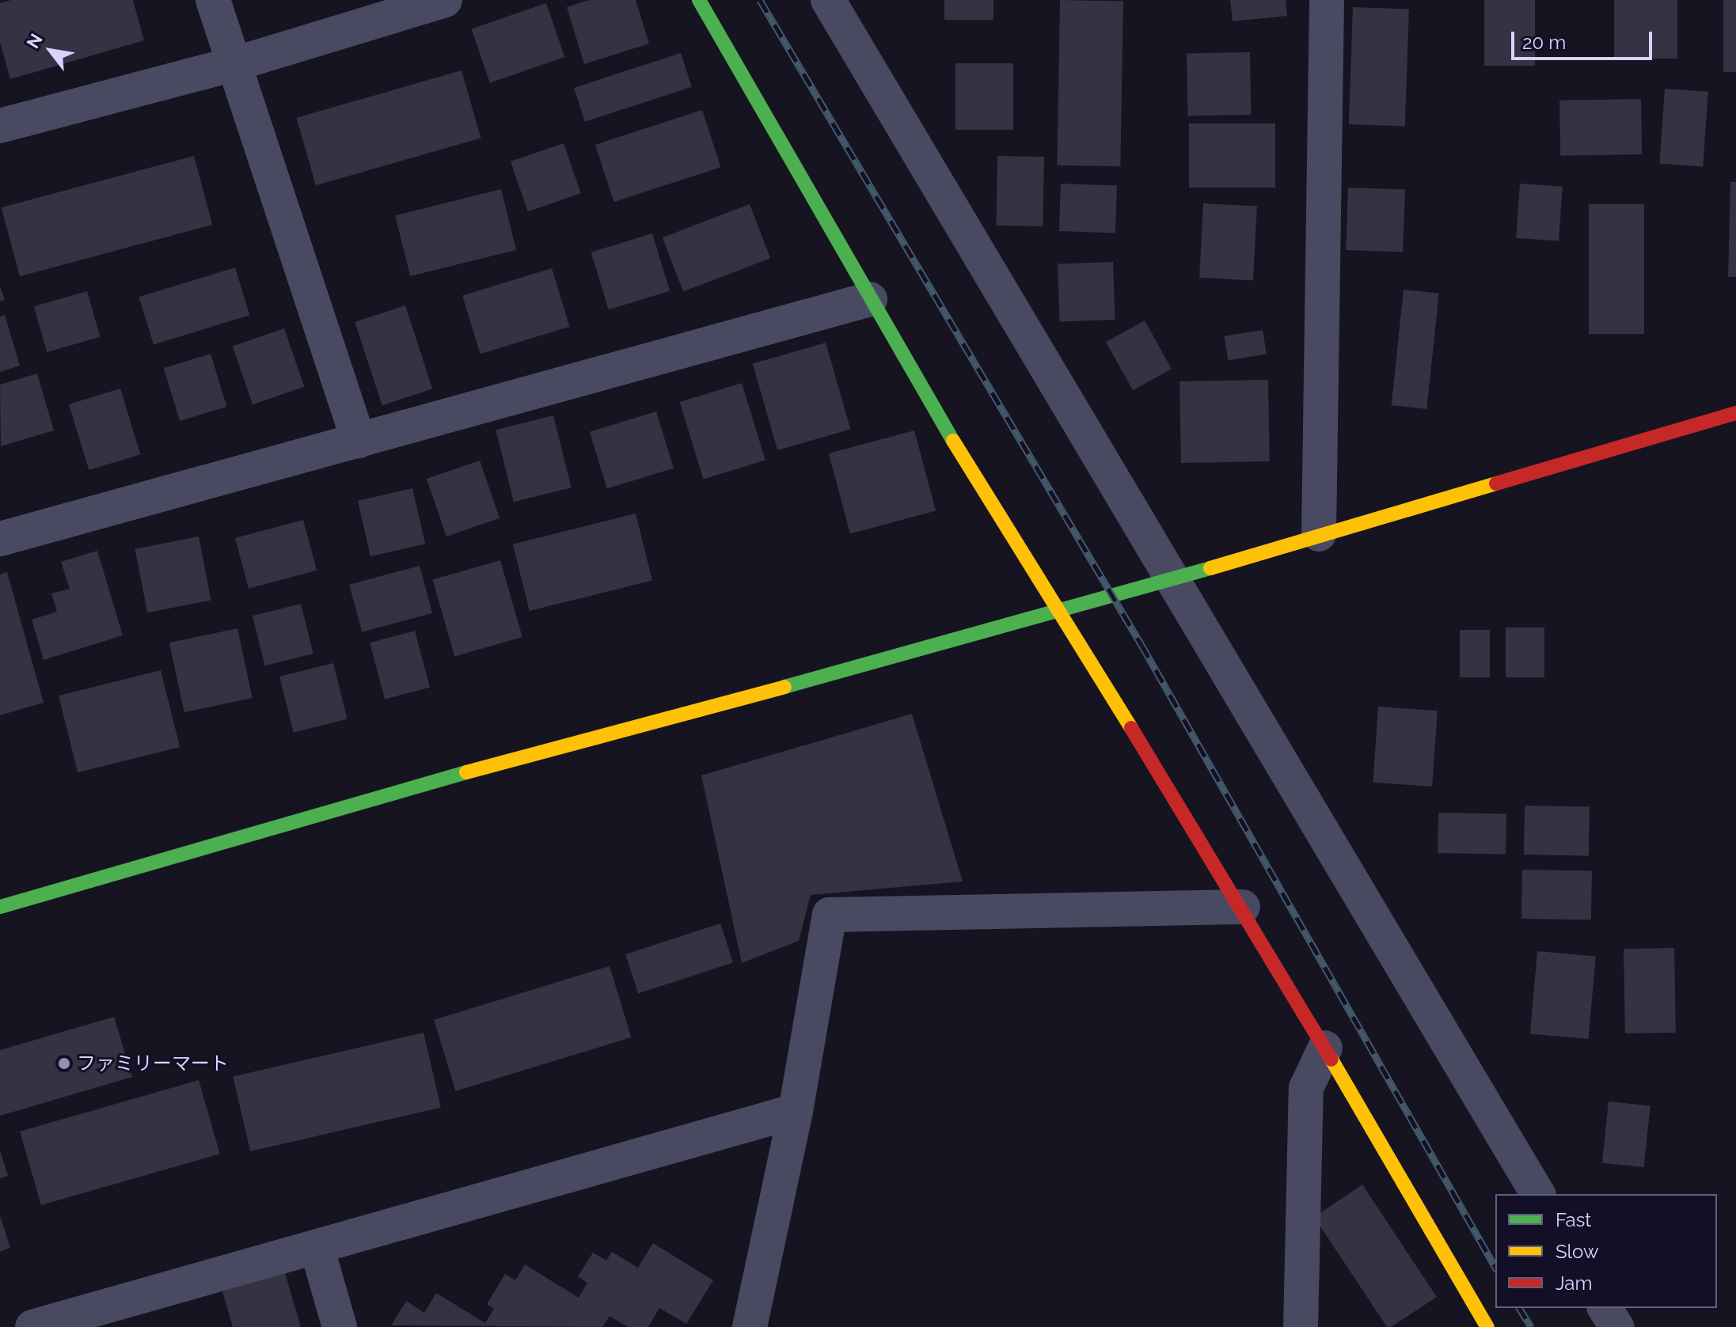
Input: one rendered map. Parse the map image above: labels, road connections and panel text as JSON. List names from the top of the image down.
{
  "places": ["ファミリーマート"],
  "legend": ["Fast", "Slow", "Jam"],
  "scale_bar": "20 m",
  "north": "top left"
}
